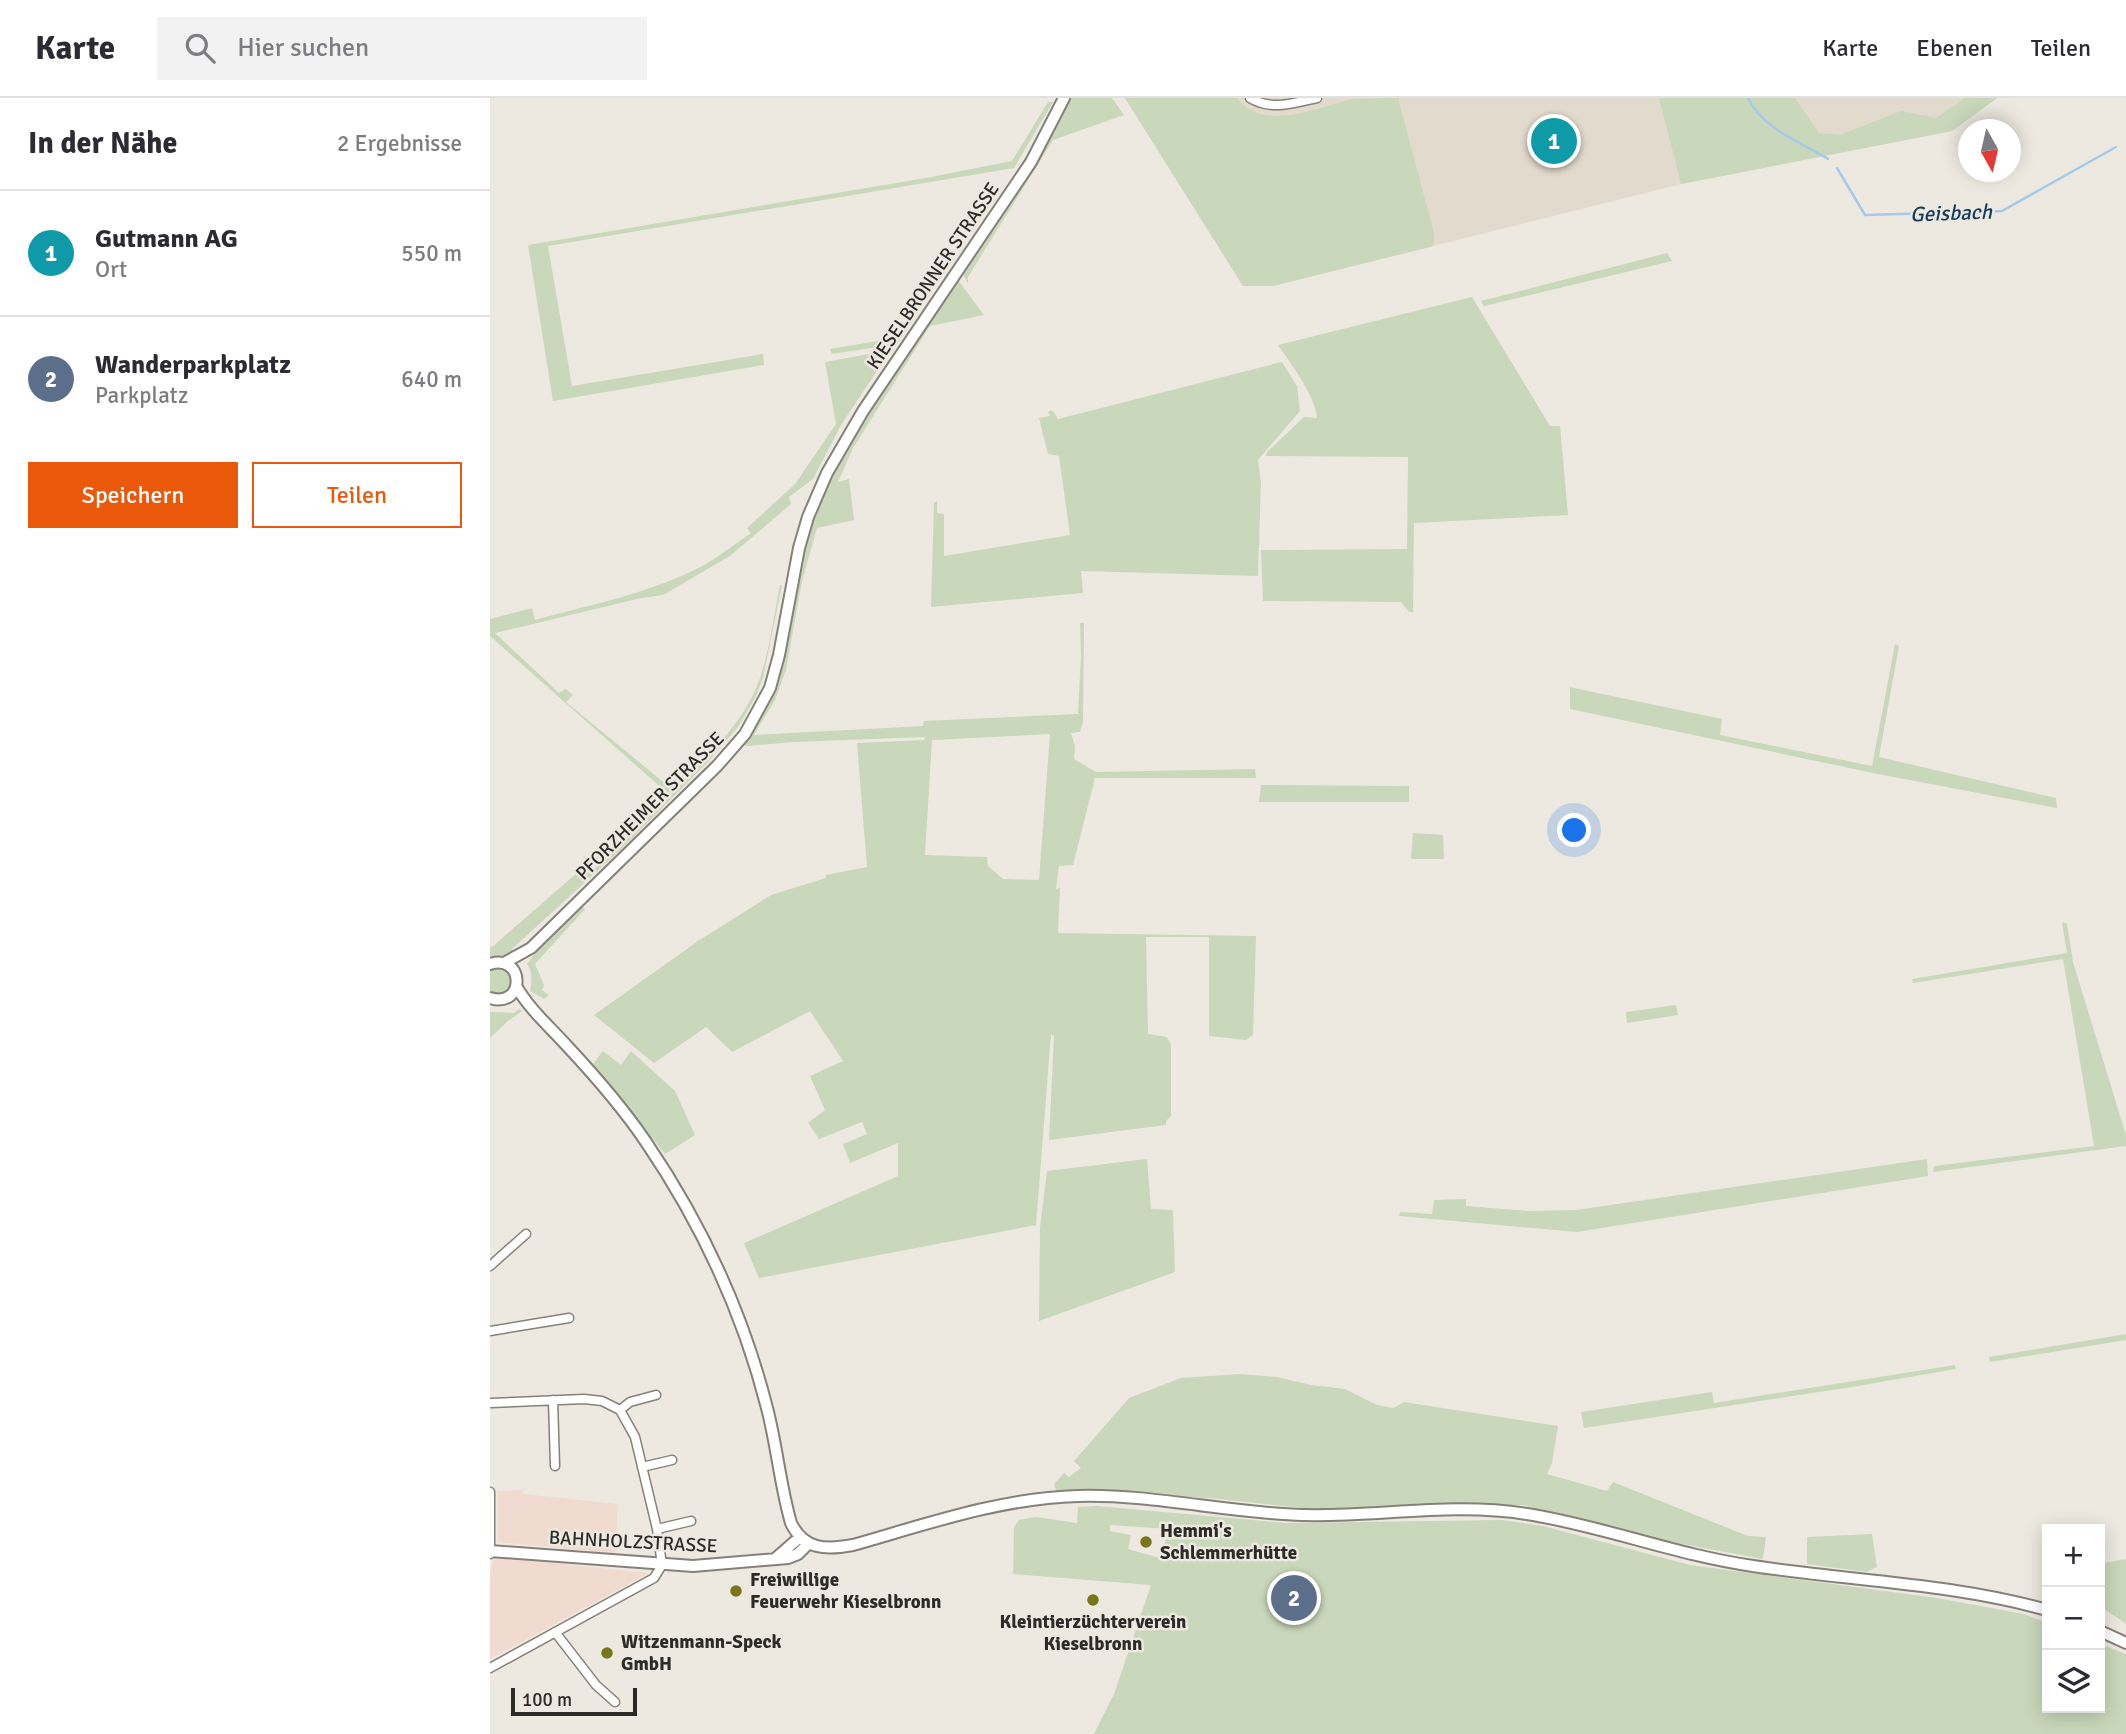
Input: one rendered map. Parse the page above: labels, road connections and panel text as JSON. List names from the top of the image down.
{
  "streets": {
    "street": ["KIESELBRONNER STRASSE", "PFORZHEIMER STRASSE", "BAHNHOLZSTRASSE"]
  },
  "crossings": [
    ["KIESELBRONNER STRASSE", "PFORZHEIMER STRASSE"]
  ],
  "water": ["Geisbach"],
  "places": [
    "Hemmi's Schlemmerhütte",
    "Freiwillige Feuerwehr Kieselbronn",
    "Kleintierzüchterverein Kieselbronn",
    "Witzenmann-Speck GmbH"
  ],
  "scale_bar": "100 m",
  "north": "bottom",
  "page": {
    "header": "Karte",
    "search": "Hier suchen",
    "nav": ["Karte", "Ebenen", "Teilen"],
    "heading": ["In der Nähe", "2 Ergebnisse"],
    "pins": ["1", "2"],
    "list": [
      {
        "mark": "1",
        "name": "Gutmann AG",
        "note": "Ort",
        "value": "550 m"
      },
      {
        "mark": "2",
        "name": "Wanderparkplatz",
        "note": "Parkplatz",
        "value": "640 m"
      }
    ],
    "buttons": ["Speichern", "Teilen"],
    "map_buttons": ["+", "−"],
    "scale": "100 m"
  }
}
